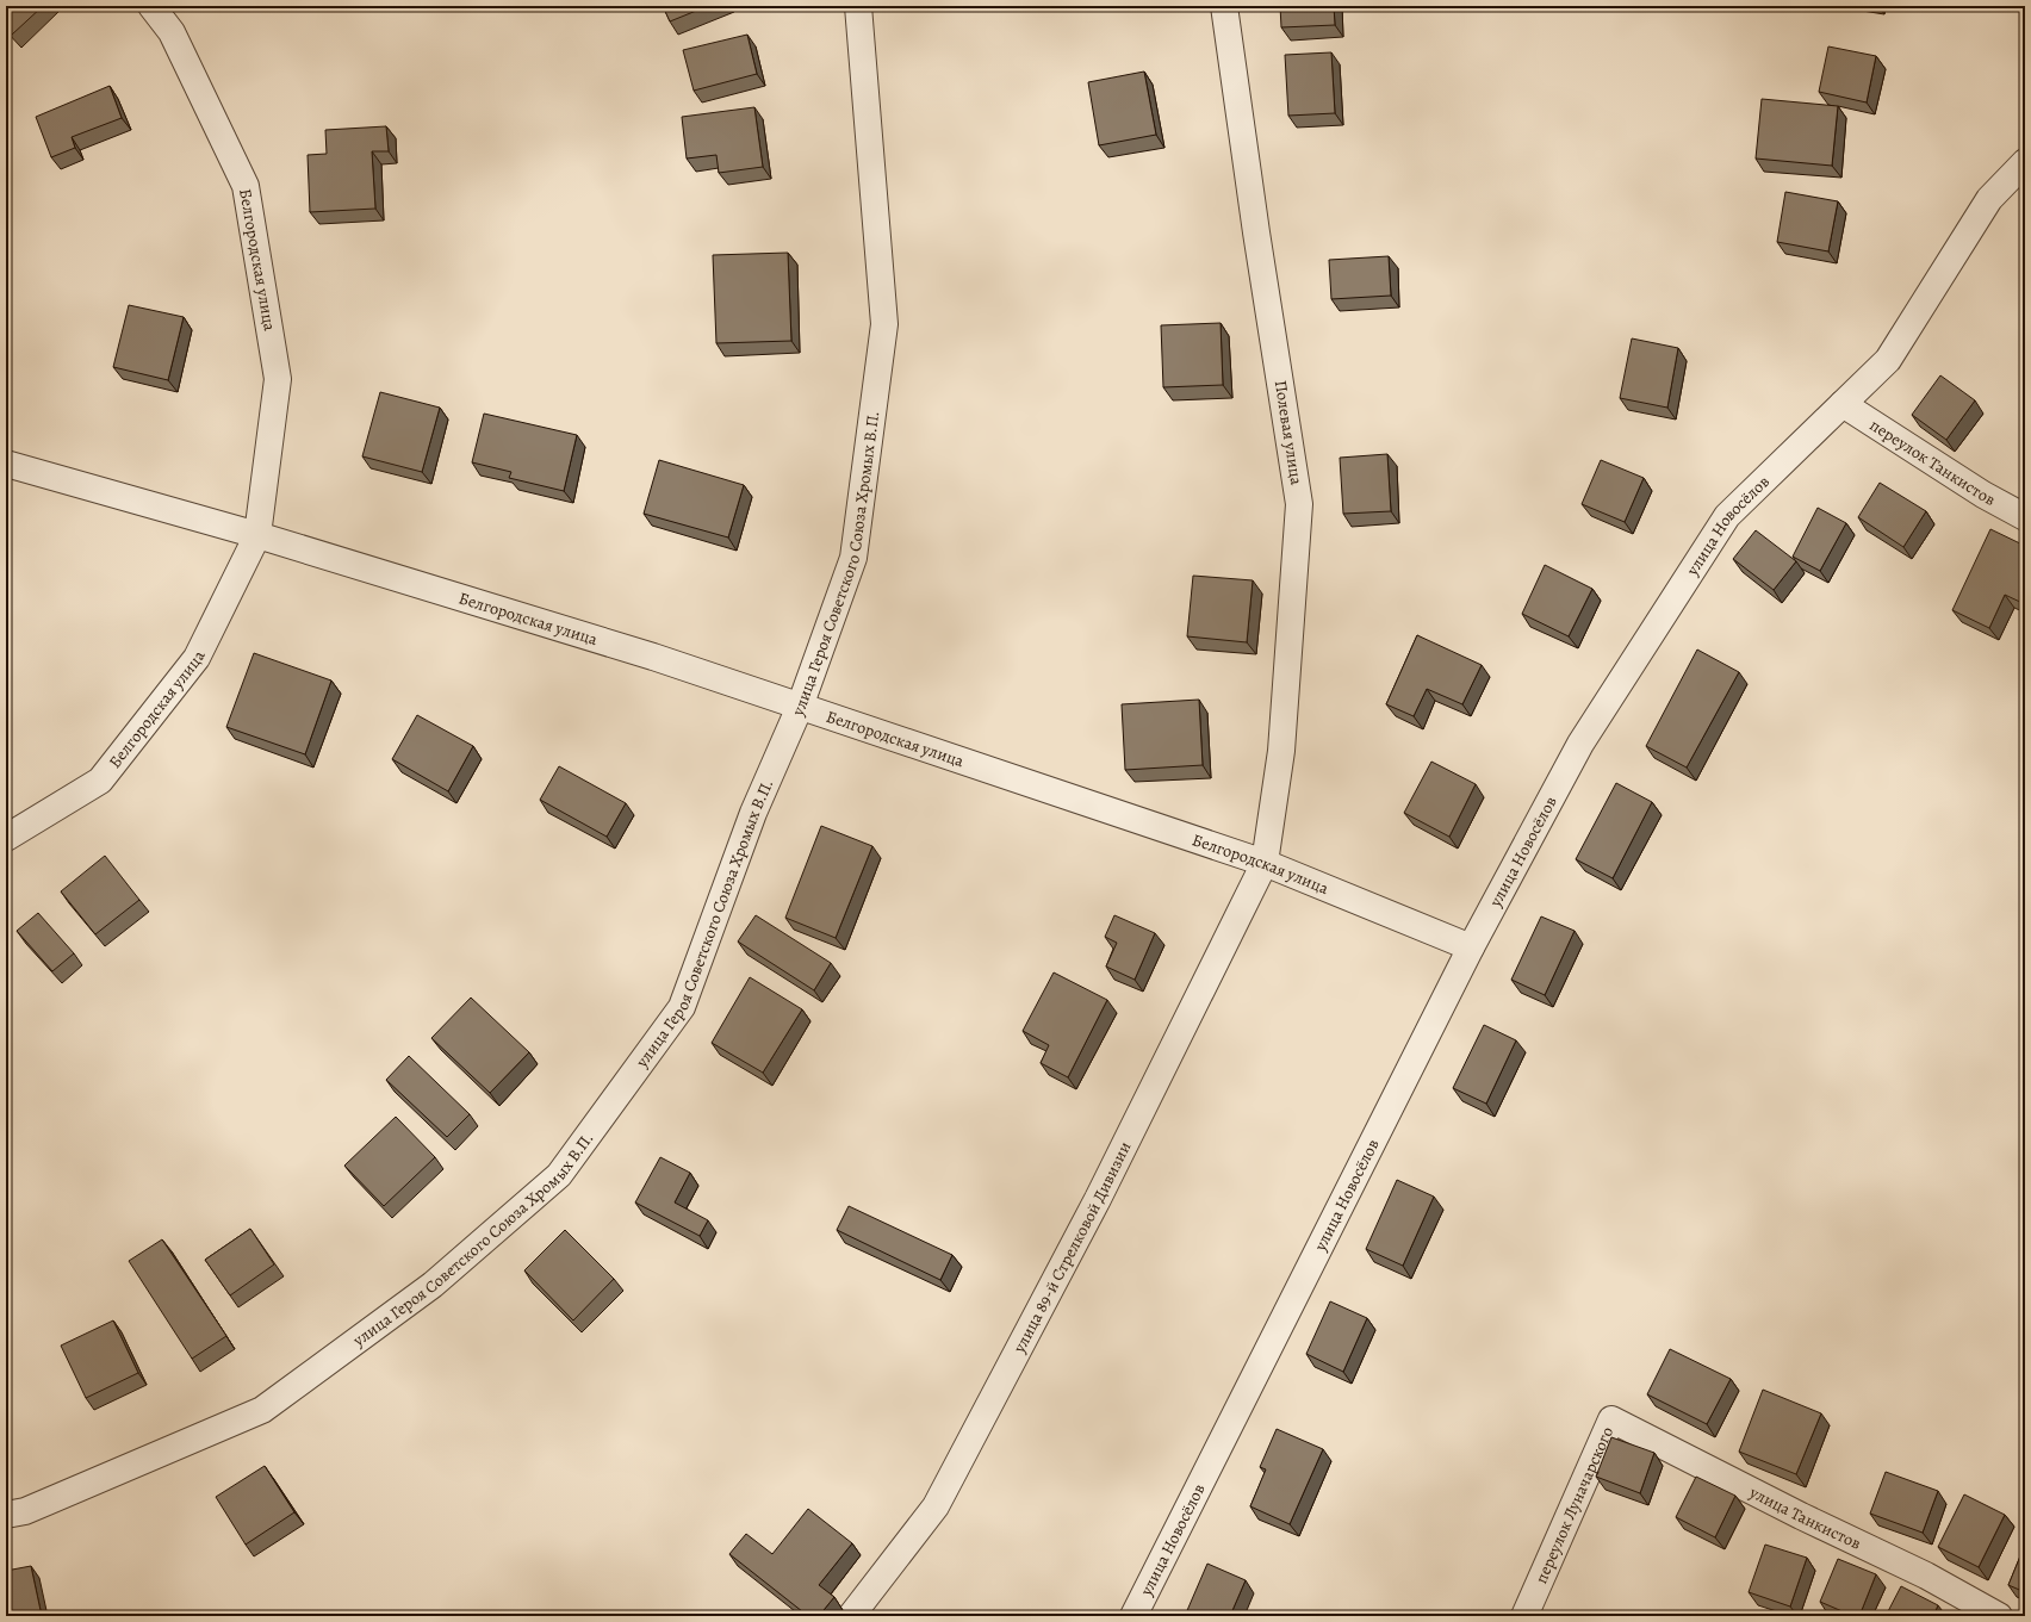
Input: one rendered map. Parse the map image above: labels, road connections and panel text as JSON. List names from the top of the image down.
{
  "streets": {
    "street": [
      "Белгородская улица",
      "Полевая улица",
      "переулок Танкистов",
      "улица Новосёлов",
      "улица Героя Советского Союза Хромых В.П.",
      "улица 89-й Стрелковой Дивизии",
      "переулок Луначарского",
      "улица Танкистов"
    ]
  },
  "crossings": [
    ["Белгородская улица", "Полевая улица"],
    ["Белгородская улица", "улица Новосёлов"],
    ["Белгородская улица", "улица Героя Советского Союза Хромых В.П."],
    ["Белгородская улица", "улица 89-й Стрелковой Дивизии"],
    ["Полевая улица", "улица 89-й Стрелковой Дивизии"],
    ["переулок Танкистов", "улица Новосёлов"],
    ["переулок Луначарского", "улица Танкистов"]
  ]
}
